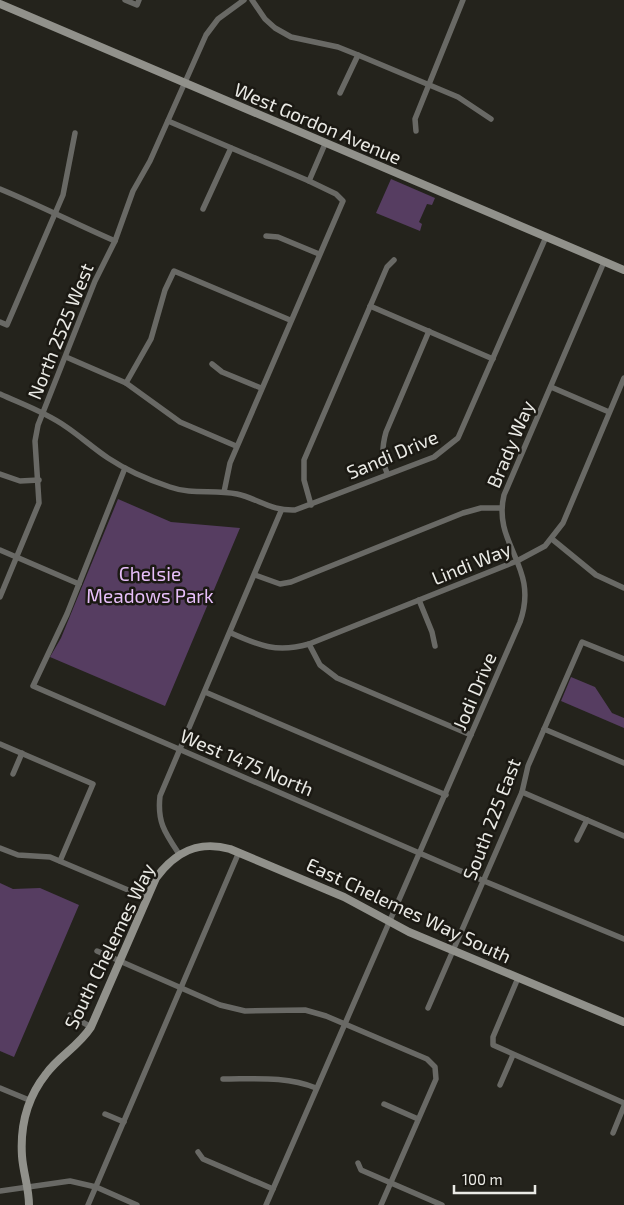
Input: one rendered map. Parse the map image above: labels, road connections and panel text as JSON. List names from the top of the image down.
{
  "streets": {
    "street": [
      "West Gordon Avenue",
      "North 2525 West",
      "Brady Way",
      "Sandi Drive",
      "Lindi Way",
      "Jodi Drive",
      "West 1475 North",
      "South 225 East",
      "East Chelemes Way South",
      "South Chelemes Way"
    ]
  },
  "crossings": [
    ["West Gordon Avenue", "North 2525 West"],
    ["West Gordon Avenue", "Brady Way"],
    ["West Gordon Avenue", "Sandi Drive"],
    ["Brady Way", "Jodi Drive"],
    ["Lindi Way", "Jodi Drive"],
    ["Jodi Drive", "West 1475 North"],
    ["Jodi Drive", "East Chelemes Way South"],
    ["West 1475 North", "South 225 East"],
    ["South 225 East", "East Chelemes Way South"],
    ["East Chelemes Way South", "South Chelemes Way"]
  ],
  "parks": ["Chelsie Meadows Park"],
  "scale_bar": "100 m"
}
